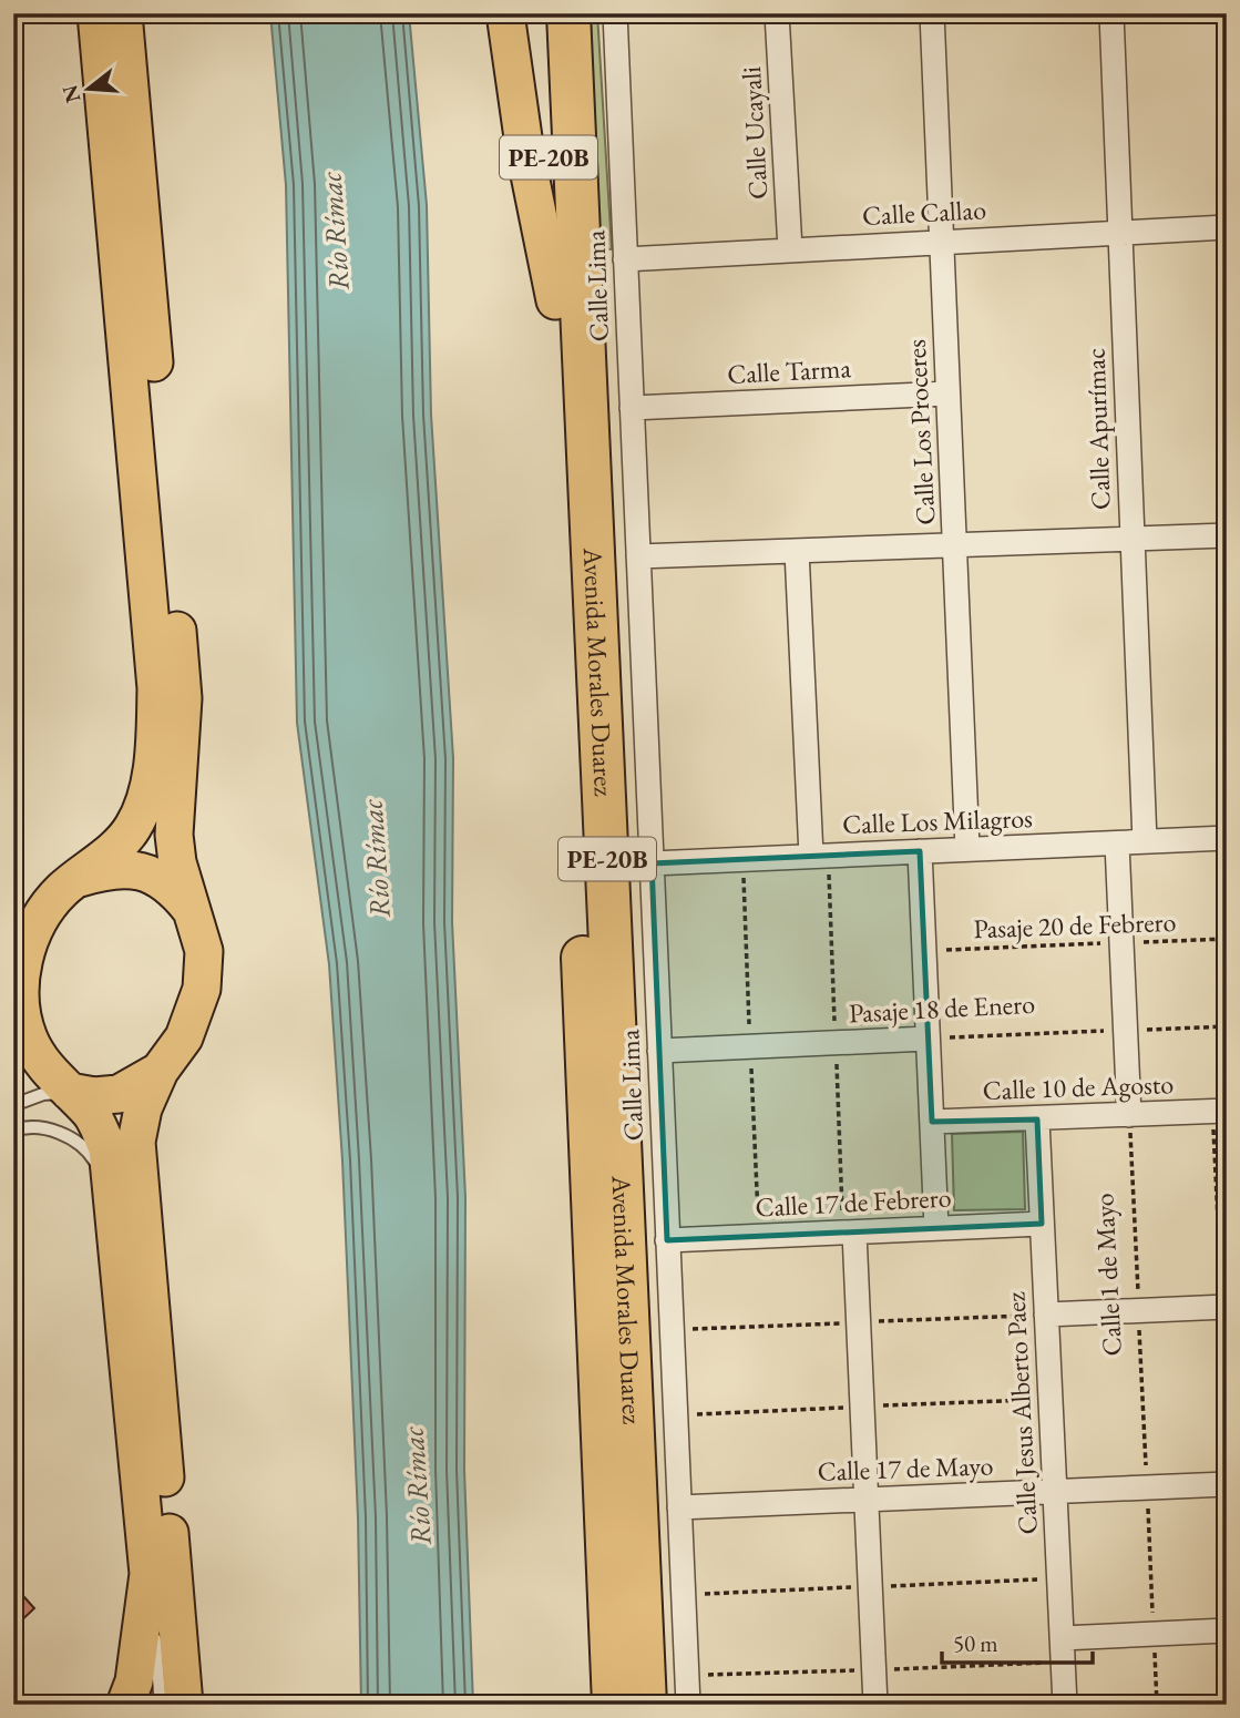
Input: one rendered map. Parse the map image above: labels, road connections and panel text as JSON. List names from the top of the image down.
{
  "streets": {
    "highway": ["PE-20B", "Avenida Morales Duarez"],
    "street": [
      "Calle Ucayali",
      "Calle Callao",
      "Calle Lima",
      "Calle Tarma",
      "Calle Apurímac",
      "Calle Los Proceres",
      "Calle Los Milagros",
      "Pasaje 18 de Enero",
      "Calle 10 de Agosto",
      "Calle 17 de Febrero",
      "Calle Jesus Alberto Paez",
      "Calle 17 de Mayo"
    ],
    "path": ["Pasaje 20 de Febrero", "Calle 1 de Mayo"]
  },
  "crossings": [
    ["Calle Ucayali", "Calle Callao"],
    ["Calle Callao", "Calle Lima"],
    ["Calle Callao", "Calle Apurímac"],
    ["Calle Callao", "Calle Los Proceres"],
    ["Calle Lima", "Calle Tarma"],
    ["Calle Lima", "Calle Los Milagros"],
    ["Calle Lima", "Pasaje 18 de Enero"],
    ["Calle Lima", "Calle 17 de Febrero"],
    ["Calle Lima", "Calle 17 de Mayo"],
    ["Calle Tarma", "Calle Los Proceres"],
    ["Calle Apurímac", "Calle Los Milagros"],
    ["Calle Los Proceres", "Calle Los Milagros"],
    ["Calle 10 de Agosto", "Calle 1 de Mayo"],
    ["Calle 10 de Agosto", "Calle Jesus Alberto Paez"],
    ["Calle 17 de Febrero", "Calle Jesus Alberto Paez"],
    ["Calle 1 de Mayo", "Calle 17 de Mayo"],
    ["Calle Jesus Alberto Paez", "Calle 17 de Mayo"]
  ],
  "water": ["Río Rímac"],
  "scale_bar": "50 m",
  "north": "left"
}
